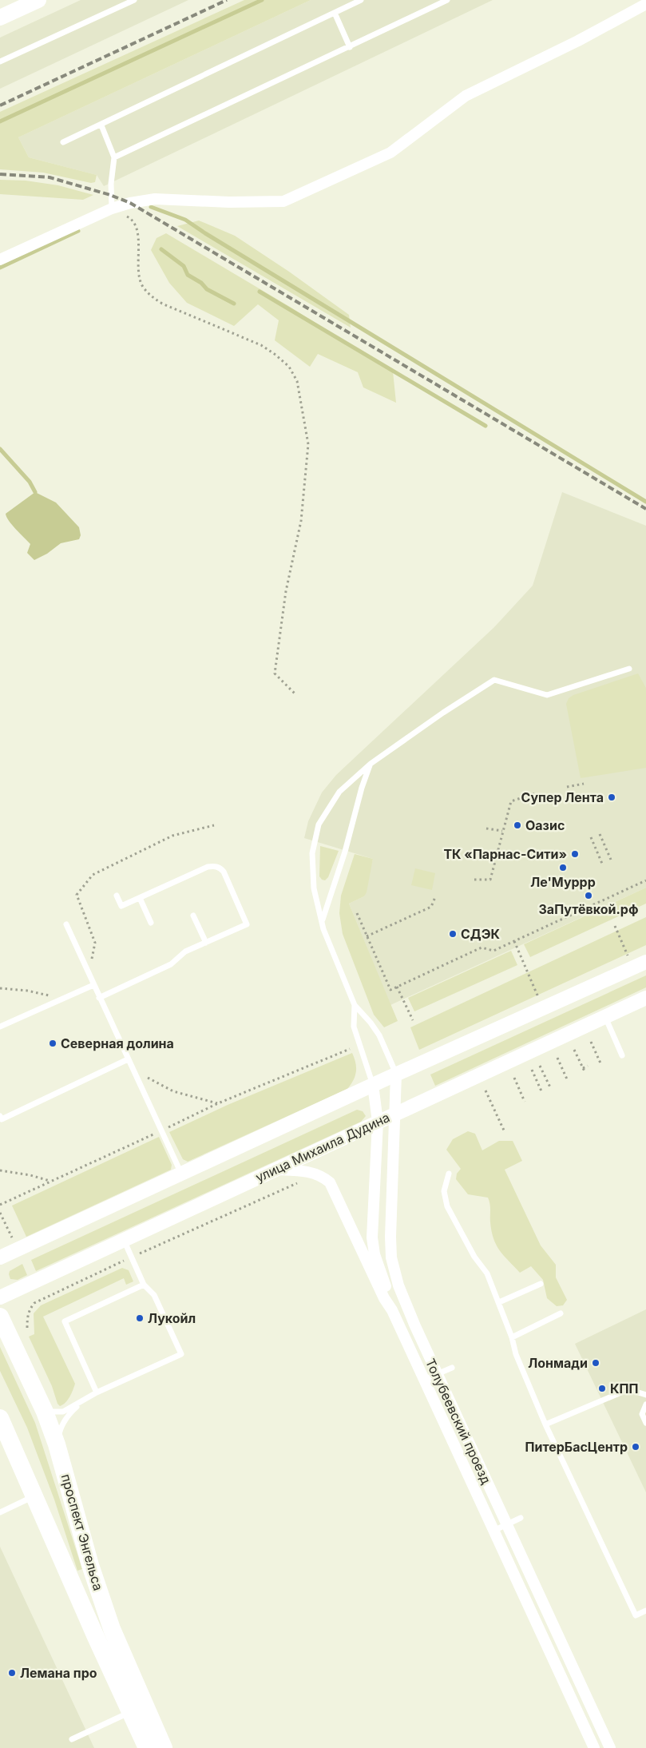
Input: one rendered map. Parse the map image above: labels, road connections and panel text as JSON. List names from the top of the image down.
{
  "streets": {
    "main road": ["проспект Энгельса"],
    "street": ["улица Михаила Дудина", "Толубеевский проезд"]
  },
  "crossings": [
    ["улица Михаила Дудина", "Толубеевский проезд"]
  ],
  "places": [
    "Супер Лента",
    "Оазис",
    "ТК «Парнас-Сити»",
    "Ле'Муррр",
    "ЗаПутёвкой.рф",
    "СДЭК",
    "Северная долина",
    "Лукойл",
    "Лонмади",
    "КПП",
    "ПитерБасЦентр",
    "Лемана про"
  ]
}
